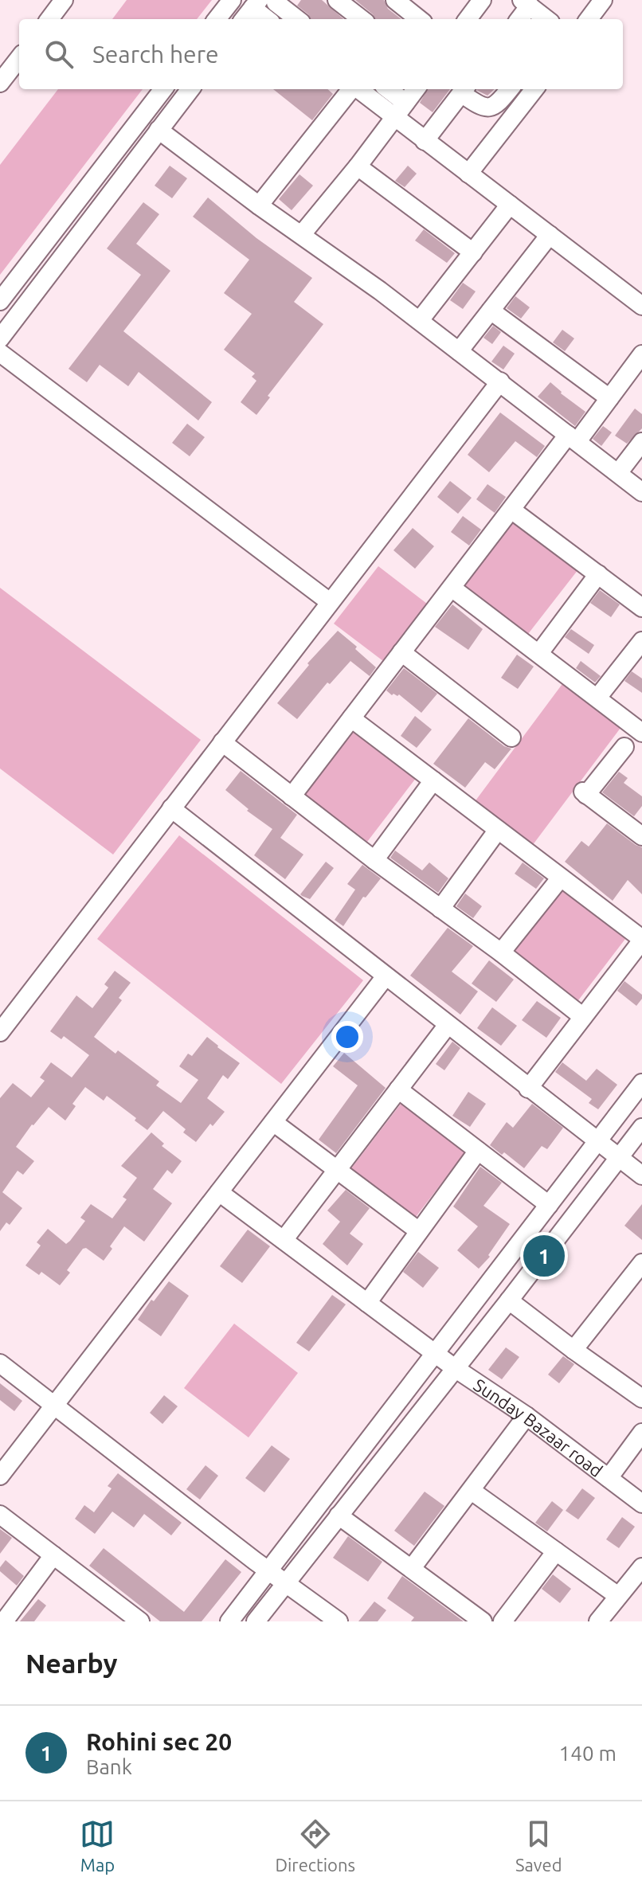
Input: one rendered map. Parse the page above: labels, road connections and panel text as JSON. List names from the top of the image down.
{
  "streets": {
    "street": ["Sunday Bazaar road"]
  },
  "page": {
    "search": "Search here",
    "pins": "1",
    "heading": "Nearby",
    "list": [
      {
        "mark": "1",
        "name": "Rohini sec 20",
        "note": "Bank",
        "value": "140 m"
      }
    ],
    "nav": ["Map", "Directions", "Saved"]
  }
}
